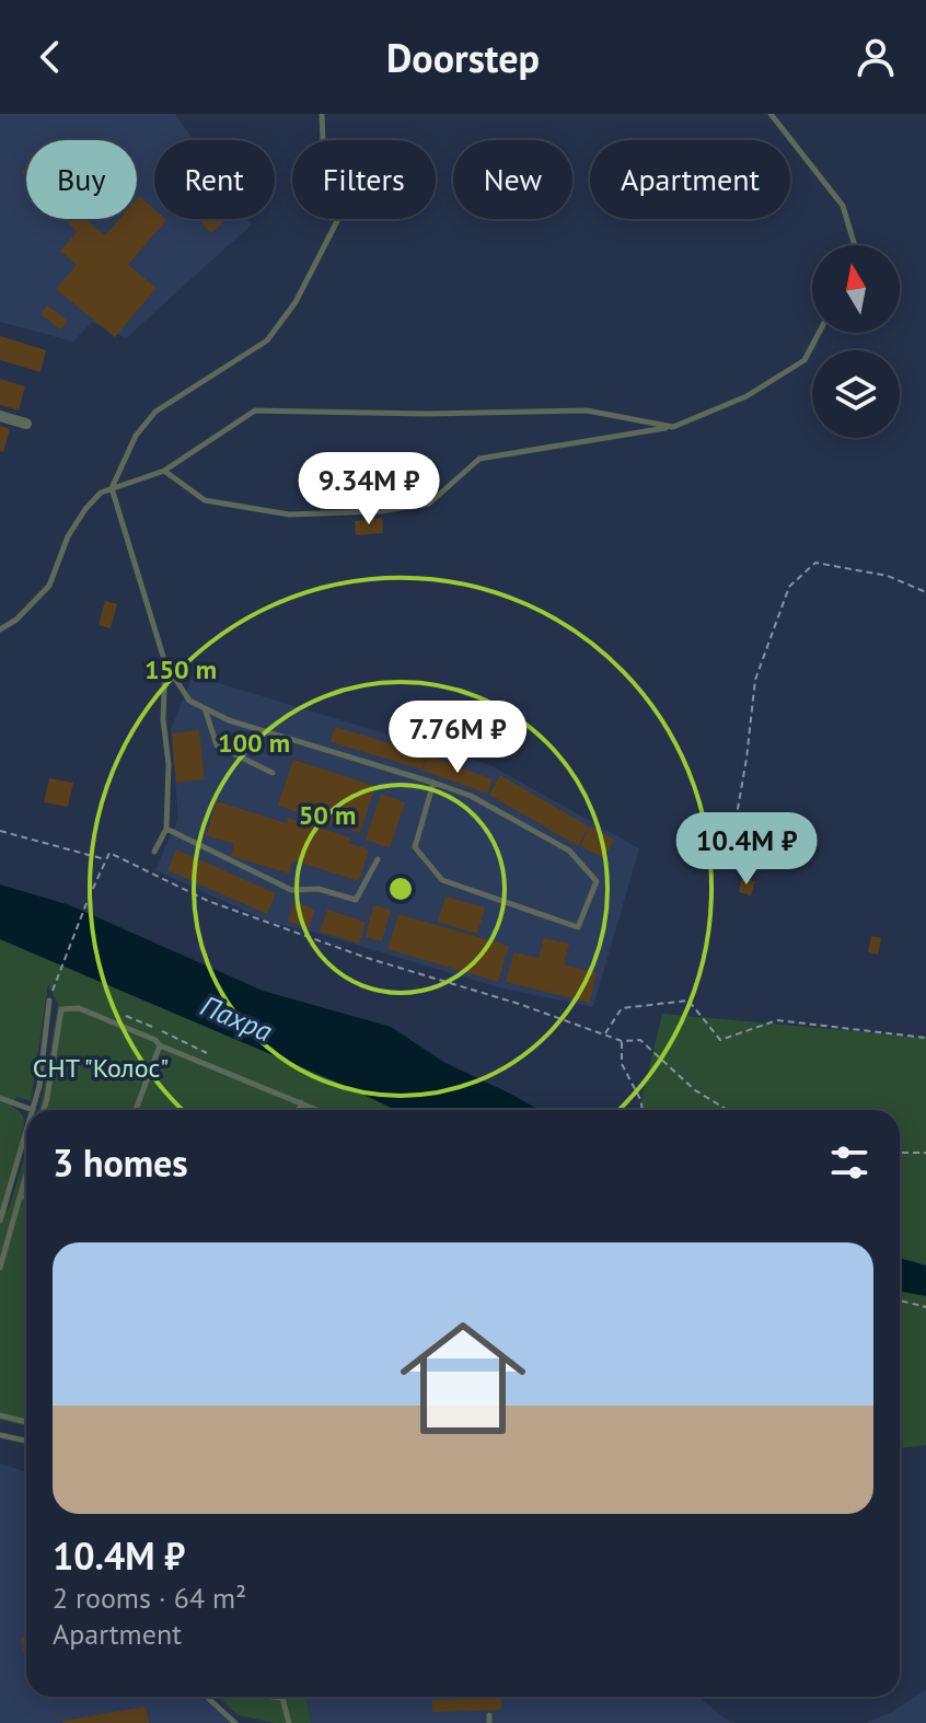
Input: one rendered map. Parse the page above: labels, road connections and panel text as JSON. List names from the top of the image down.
{
  "water": ["Пахра"],
  "parks": ["СНТ \"Колос\""],
  "north": "top",
  "page": {
    "header": "Doorstep",
    "chip": [
      "Buy",
      "Rent",
      "Filters",
      "New",
      "Apartment"
    ],
    "price": ["9.34M ₽", "7.76M ₽", "10.4M ₽"],
    "heading": "3 homes",
    "list": [
      {
        "name": "10.4M ₽",
        "note": "2 rooms · 64 m² · Apartment"
      }
    ]
  },
  "rings": ["150 m", "100 m", "50 m"]
}
